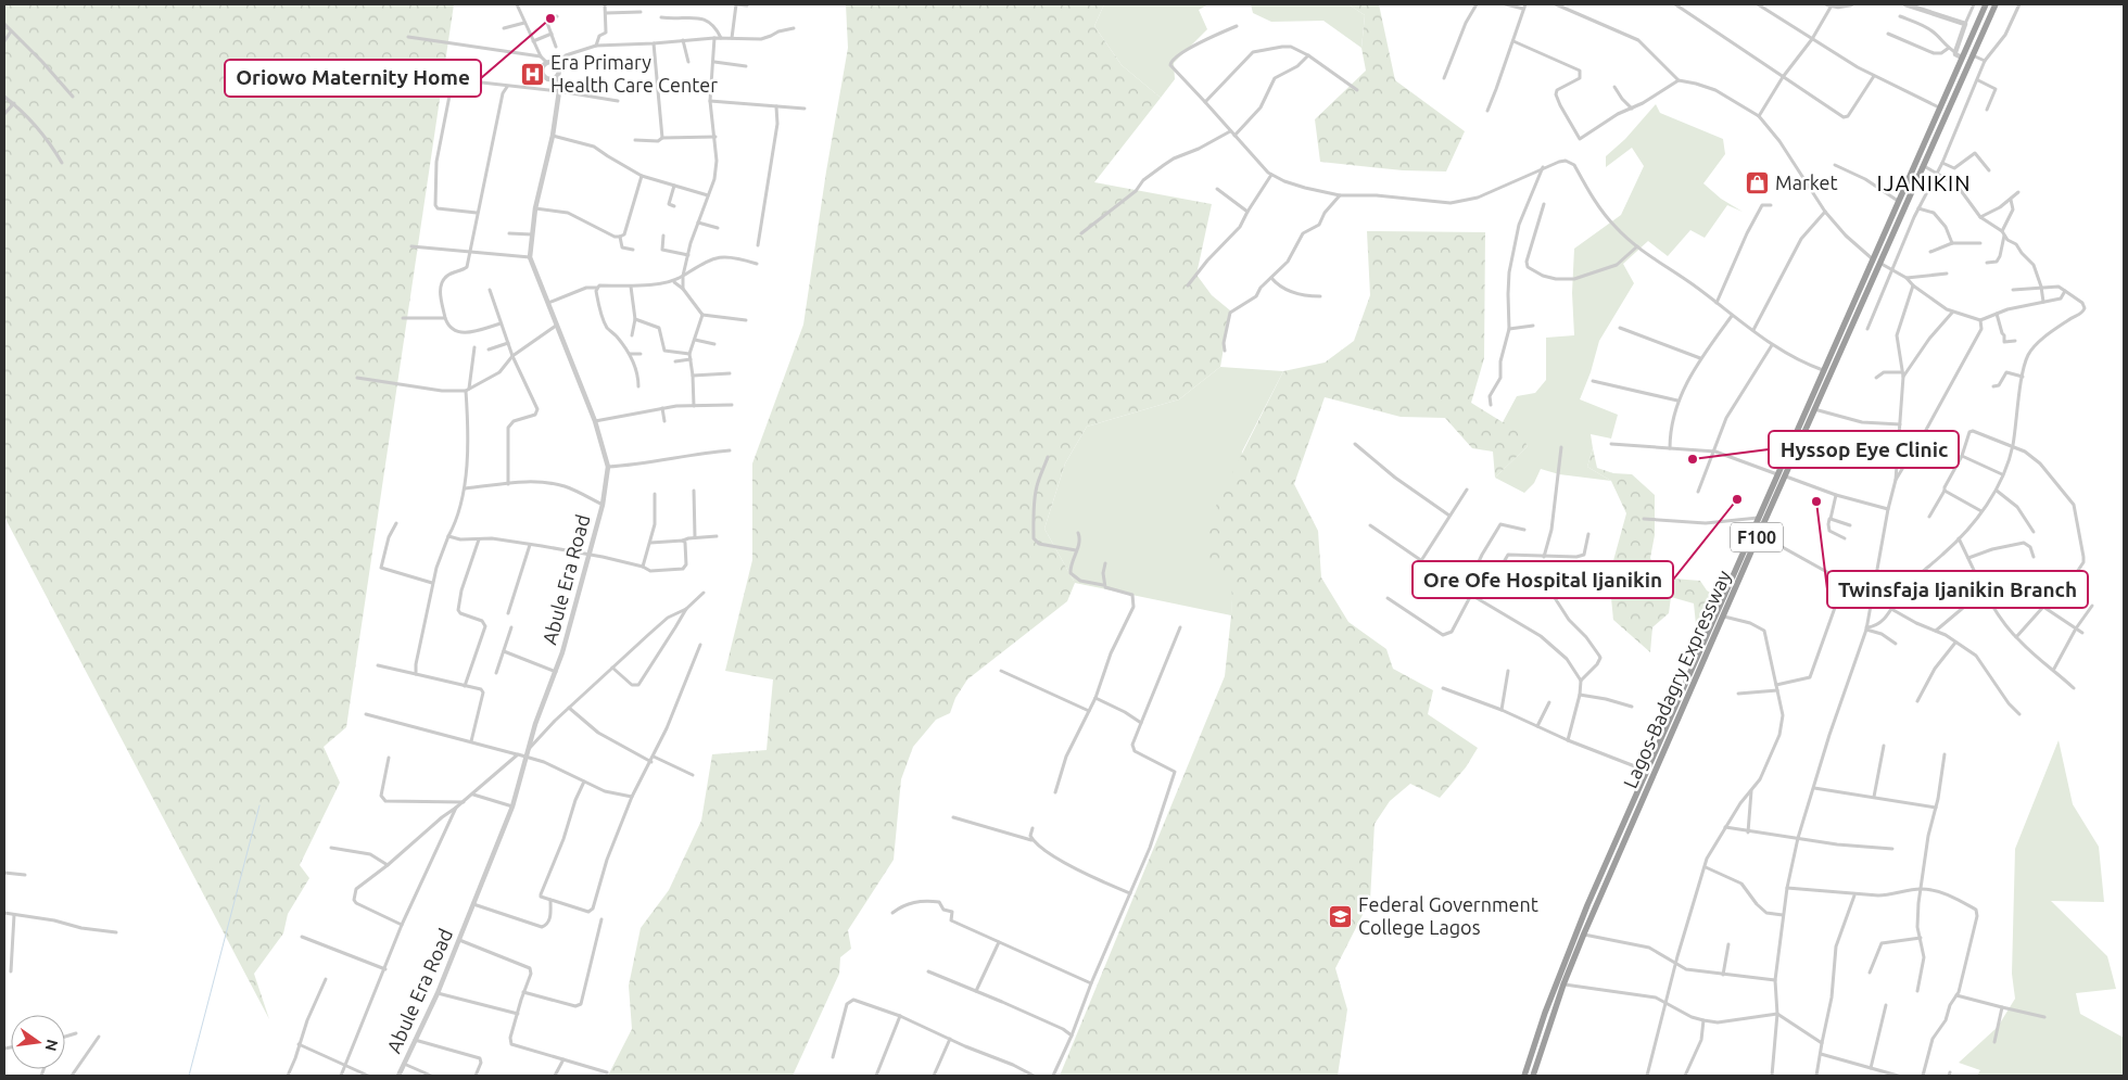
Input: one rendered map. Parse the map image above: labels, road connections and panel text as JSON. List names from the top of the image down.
{
  "streets": {
    "highway": ["F100", "Lagos-Badagry Expressway"],
    "street": ["Abule Era Road"]
  },
  "districts": ["IJANIKIN"],
  "places": {
    "other": [
      "Oriowo Maternity Home",
      "Hyssop Eye Clinic",
      "Ore Ofe Hospital Ijanikin",
      "Twinsfaja Ijanikin Branch"
    ],
    "hospital": ["Era Primary Health Care Center"],
    "shop": ["Market"],
    "school or university": ["Federal Government College Lagos"]
  },
  "north": "right"
}
